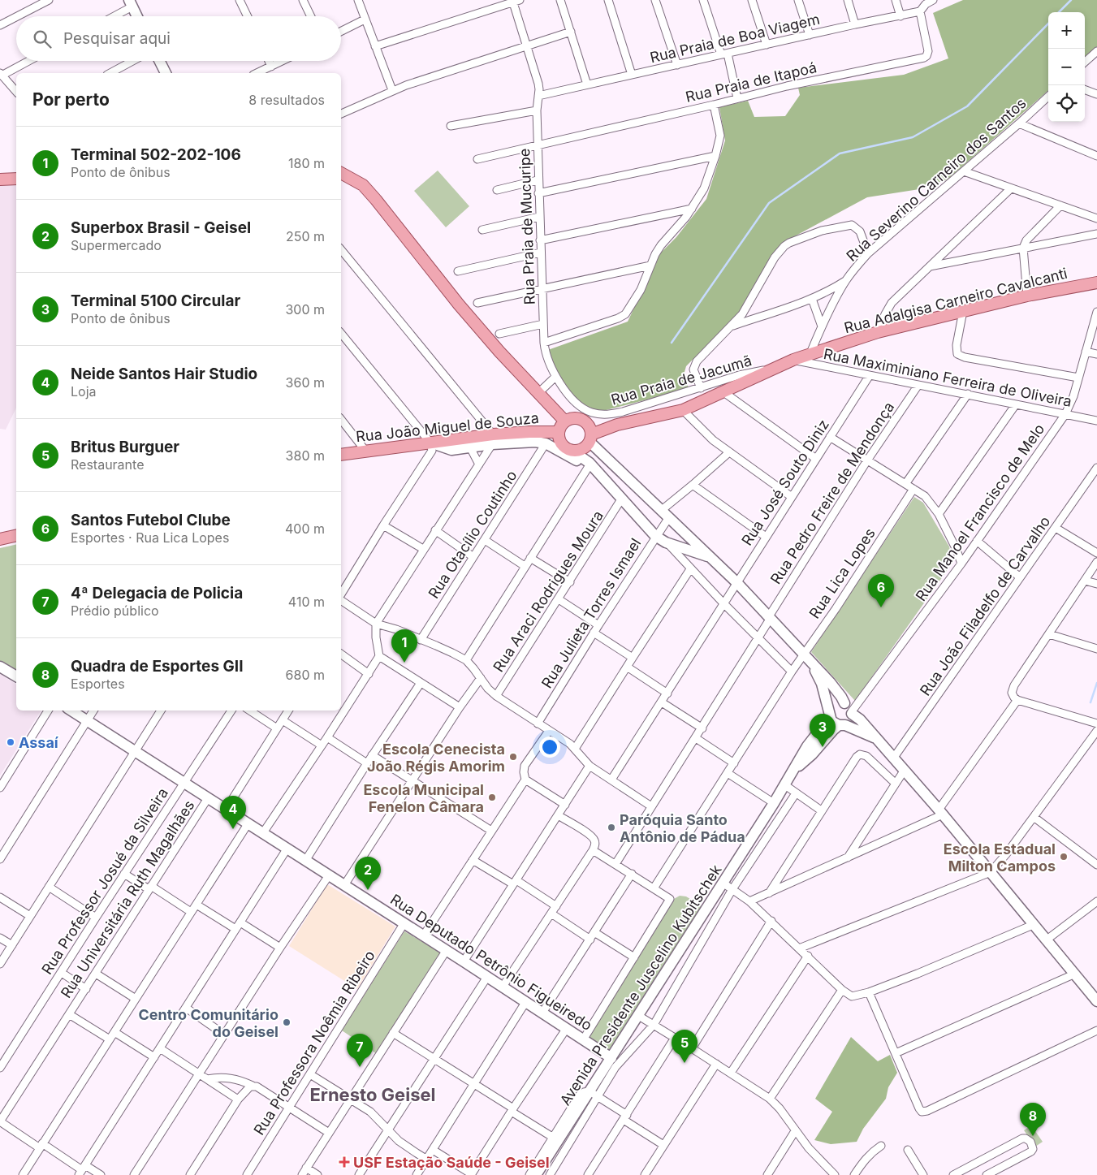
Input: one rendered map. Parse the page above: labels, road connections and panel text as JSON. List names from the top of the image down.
{
  "streets": {
    "main road": [
      "Rua Adalgisa Carneiro Cavalcanti",
      "Rua João Miguel de Souza",
      "Rua Deputado Petrônio Figueiredo",
      "Avenida Presidente Juscelino Kubitschek"
    ],
    "street": [
      "Rua Praia de Boa Viagem",
      "Rua Praia de Itapoá",
      "Rua Severino Carneiro dos Santos",
      "Rua Praia de Mucuripe",
      "Rua Maximiniano Ferreira de Oliveira",
      "Rua Praia de Jacumã",
      "Rua José Souto Diniz",
      "Rua Pedro Freire de Mendonça",
      "Rua Manoel Francisco de Melo",
      "Rua Otacílio Coutinho",
      "Rua Lica Lopes",
      "Rua Araci Rodrigues Moura",
      "Rua João Filadelfo de Carvalho",
      "Rua Julieta Torres Ismael",
      "Rua Professor Josué da Silveira",
      "Rua Universitária Ruth Magalhães",
      "Rua Professora Noêmia Ribeiro"
    ]
  },
  "crossings": [
    ["Rua Praia de Boa Viagem", "Rua Praia de Itapoá"],
    ["Rua Praia de Boa Viagem", "Rua Praia de Mucuripe"],
    ["Rua Praia de Itapoá", "Rua Praia de Mucuripe"],
    ["Rua Severino Carneiro dos Santos", "Rua Adalgisa Carneiro Cavalcanti"],
    ["Rua Praia de Mucuripe", "Rua Praia de Jacumã"],
    ["Rua Adalgisa Carneiro Cavalcanti", "Rua Maximiniano Ferreira de Oliveira"],
    ["Rua Adalgisa Carneiro Cavalcanti", "Rua Praia de Jacumã"],
    ["Rua Adalgisa Carneiro Cavalcanti", "Rua João Miguel de Souza"],
    ["Rua Maximiniano Ferreira de Oliveira", "Rua José Souto Diniz"],
    ["Rua Maximiniano Ferreira de Oliveira", "Rua Pedro Freire de Mendonça"],
    ["Rua Maximiniano Ferreira de Oliveira", "Rua Manoel Francisco de Melo"],
    ["Rua Manoel Francisco de Melo", "Avenida Presidente Juscelino Kubitschek"],
    ["Rua Professor Josué da Silveira", "Rua Deputado Petrônio Figueiredo"],
    ["Rua Universitária Ruth Magalhães", "Rua Deputado Petrônio Figueiredo"],
    ["Rua Deputado Petrônio Figueiredo", "Avenida Presidente Juscelino Kubitschek"],
    ["Rua Deputado Petrônio Figueiredo", "Rua Professora Noêmia Ribeiro"]
  ],
  "districts": ["Ernesto Geisel"],
  "places": {
    "other": [
      "Assaí",
      "Escola Cenecista João Régis Amorim",
      "Escola Municipal Fenelon Câmara",
      "Paróquia Santo Antônio de Pádua",
      "Escola Estadual Milton Campos",
      "Centro Comunitário do Geisel"
    ],
    "health": ["USF Estação Saúde - Geisel"]
  },
  "page": {
    "map_buttons": ["+", "−"],
    "search": "Pesquisar aqui",
    "heading": ["Por perto", "8 resultados"],
    "list": [
      {
        "mark": "1",
        "name": "Terminal 502-202-106",
        "note": "Ponto de ônibus",
        "value": "180 m"
      },
      {
        "mark": "2",
        "name": "Superbox Brasil - Geisel",
        "note": "Supermercado",
        "value": "250 m"
      },
      {
        "mark": "3",
        "name": "Terminal 5100 Circular",
        "note": "Ponto de ônibus",
        "value": "300 m"
      },
      {
        "mark": "4",
        "name": "Neide Santos Hair Studio",
        "note": "Loja",
        "value": "360 m"
      },
      {
        "mark": "5",
        "name": "Britus Burguer",
        "note": "Restaurante",
        "value": "380 m"
      },
      {
        "mark": "6",
        "name": "Santos Futebol Clube",
        "note": "Esportes · Rua Lica Lopes",
        "value": "400 m"
      },
      {
        "mark": "7",
        "name": "4ª Delegacia de Policia",
        "note": "Prédio público",
        "value": "410 m"
      },
      {
        "mark": "8",
        "name": "Quadra de Esportes GII",
        "note": "Esportes",
        "value": "680 m"
      }
    ],
    "pins": [
      "6",
      "1",
      "3",
      "4",
      "2",
      "5",
      "7",
      "8"
    ]
  }
}
